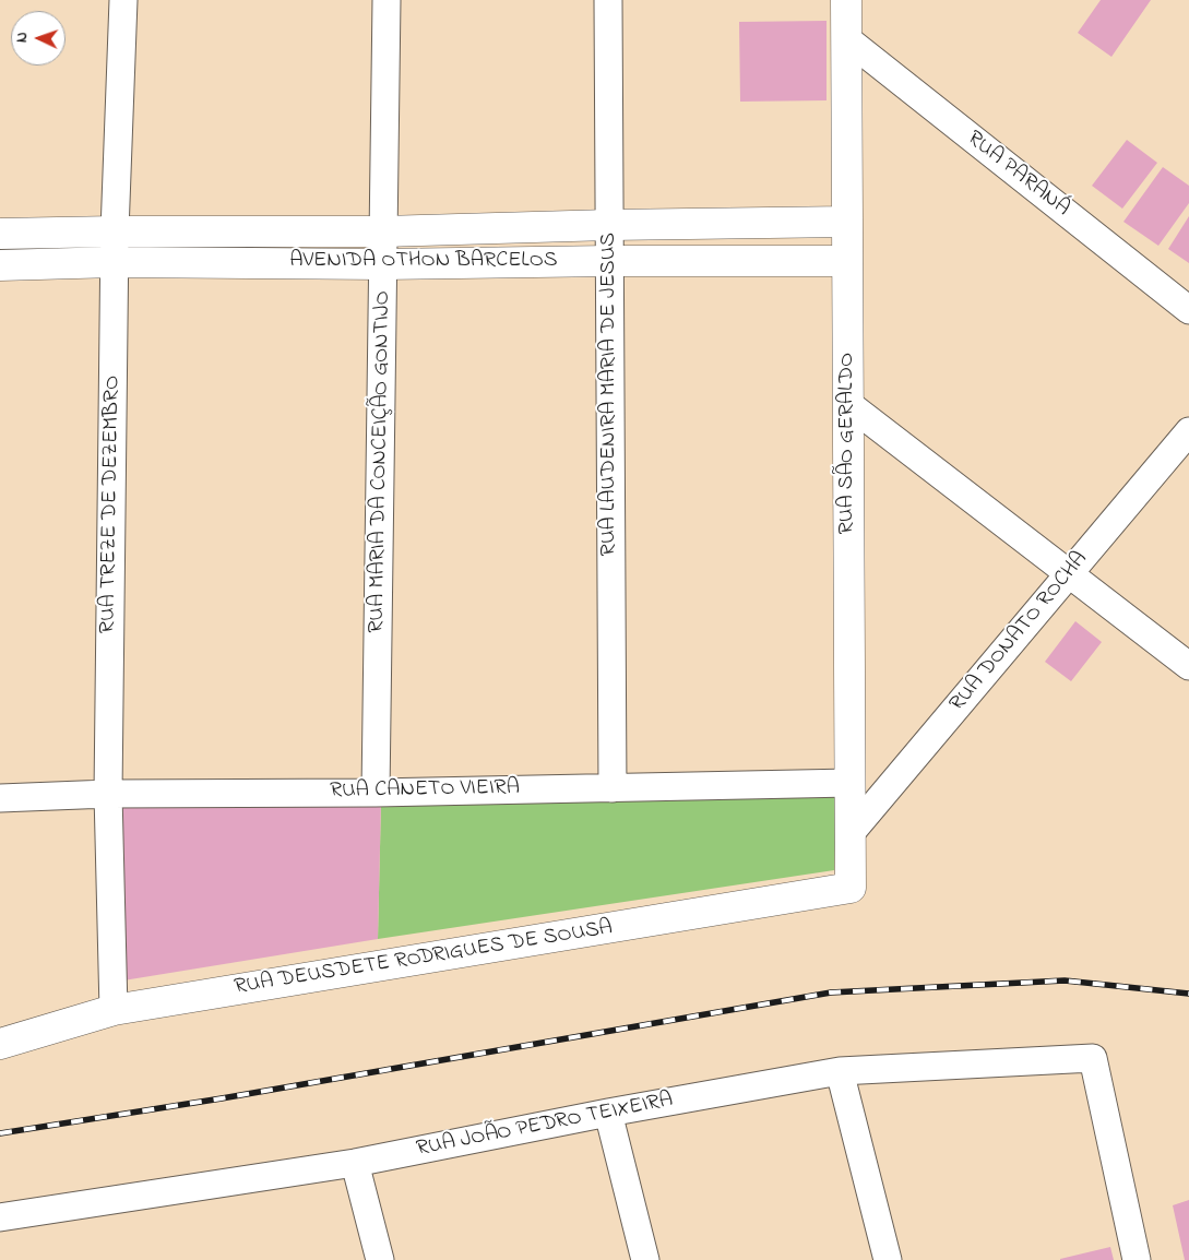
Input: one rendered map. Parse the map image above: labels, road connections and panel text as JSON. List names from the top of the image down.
{
  "streets": {
    "street": [
      "RUA PARANÁ",
      "AVENIDA OTHON BARCELOS",
      "RUA LAUDENIRA MARIA DE JESUS",
      "RUA SÃO GERALDO",
      "RUA MARIA DA CONCEIÇÃO GONTIJO",
      "RUA TREZE DE DEZEMBRO",
      "RUA DONATO ROCHA",
      "RUA CANETO VIEIRA",
      "RUA DEUSDETE RODRIGUES DE SOUSA",
      "RUA JOÃO PEDRO TEIXEIRA"
    ]
  },
  "crossings": [
    ["RUA PARANÁ", "RUA SÃO GERALDO"],
    ["AVENIDA OTHON BARCELOS", "RUA LAUDENIRA MARIA DE JESUS"],
    ["AVENIDA OTHON BARCELOS", "RUA SÃO GERALDO"],
    ["AVENIDA OTHON BARCELOS", "RUA MARIA DA CONCEIÇÃO GONTIJO"],
    ["AVENIDA OTHON BARCELOS", "RUA TREZE DE DEZEMBRO"],
    ["RUA LAUDENIRA MARIA DE JESUS", "RUA CANETO VIEIRA"],
    ["RUA SÃO GERALDO", "RUA DONATO ROCHA"],
    ["RUA SÃO GERALDO", "RUA CANETO VIEIRA"],
    ["RUA SÃO GERALDO", "RUA DEUSDETE RODRIGUES DE SOUSA"],
    ["RUA MARIA DA CONCEIÇÃO GONTIJO", "RUA CANETO VIEIRA"],
    ["RUA TREZE DE DEZEMBRO", "RUA CANETO VIEIRA"],
    ["RUA TREZE DE DEZEMBRO", "RUA DEUSDETE RODRIGUES DE SOUSA"]
  ],
  "north": "left"
}
